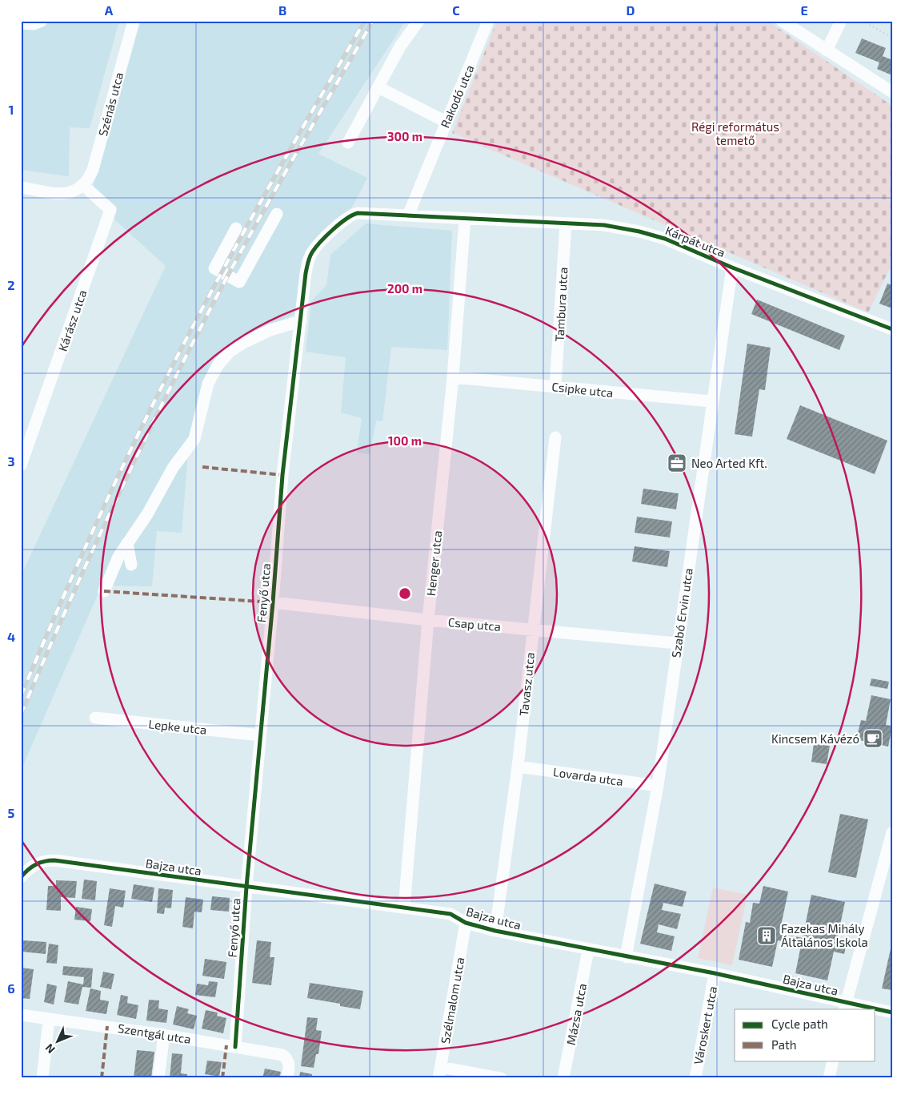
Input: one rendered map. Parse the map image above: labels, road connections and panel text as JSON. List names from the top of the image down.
{
  "streets": {
    "street": [
      "Rakodó utca",
      "Szénás utca",
      "Kárpát utca",
      "Tambura utca",
      "Kárász utca",
      "Csipke utca",
      "Henger utca",
      "Fenyő utca",
      "Szabó Ervin utca",
      "Csap utca",
      "Tavasz utca",
      "Lepke utca",
      "Lovarda utca",
      "Bajza utca",
      "Szélmalom utca",
      "Mázsa utca",
      "Városkert utca",
      "Szentgál utca"
    ]
  },
  "crossings": [
    ["Rakodó utca", "Kárpát utca"],
    ["Rakodó utca", "Fenyő utca"],
    ["Szénás utca", "Kárász utca"],
    ["Kárpát utca", "Tambura utca"],
    ["Kárpát utca", "Henger utca"],
    ["Kárpát utca", "Fenyő utca"],
    ["Kárpát utca", "Szabó Ervin utca"],
    ["Tambura utca", "Csipke utca"],
    ["Csipke utca", "Henger utca"],
    ["Csipke utca", "Szabó Ervin utca"],
    ["Henger utca", "Csap utca"],
    ["Henger utca", "Bajza utca"],
    ["Fenyő utca", "Csap utca"],
    ["Fenyő utca", "Lepke utca"],
    ["Fenyő utca", "Bajza utca"],
    ["Fenyő utca", "Szentgál utca"],
    ["Szabó Ervin utca", "Csap utca"],
    ["Szabó Ervin utca", "Lovarda utca"],
    ["Szabó Ervin utca", "Bajza utca"],
    ["Csap utca", "Tavasz utca"],
    ["Tavasz utca", "Lovarda utca"],
    ["Tavasz utca", "Bajza utca"],
    ["Bajza utca", "Szélmalom utca"],
    ["Bajza utca", "Mázsa utca"],
    ["Bajza utca", "Városkert utca"]
  ],
  "parks": ["Régi református temető"],
  "places": {
    "office": ["Neo Arted Kft."],
    "cafe": ["Kincsem Kávézó"],
    "building": ["Fazekas Mihály Általános Iskola"]
  },
  "legend": ["Cycle path", "Path"],
  "north": "bottom left",
  "grid": {
    "columns": [
      "A",
      "B",
      "C",
      "D",
      "E"
    ],
    "rows": [
      "1",
      "2",
      "3",
      "4",
      "5",
      "6"
    ]
  },
  "rings": ["300 m", "200 m", "100 m"]
}
